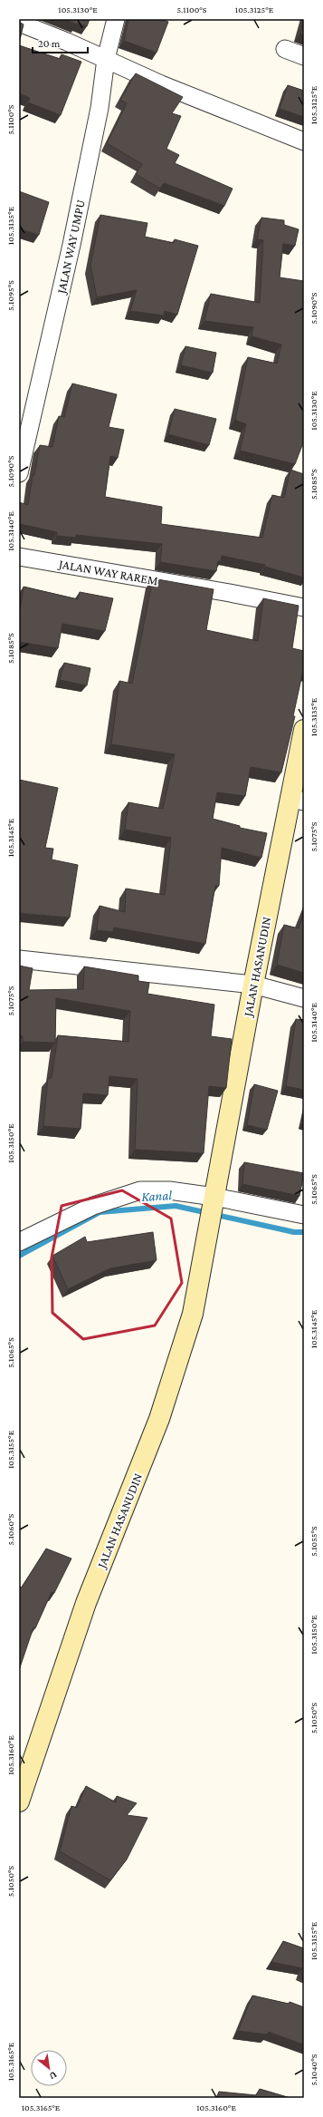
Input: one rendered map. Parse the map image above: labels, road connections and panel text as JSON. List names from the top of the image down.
{
  "streets": {
    "main road": ["JALAN HASANUDIN"],
    "street": ["JALAN WAY UMPU", "JALAN WAY RAREM"]
  },
  "water": ["Kanal"],
  "scale_bar": "20 m",
  "north": "bottom right",
  "coordinates": [
    "105.3130°E",
    "5.1100°S",
    "105.3125°E",
    "105.3135°E",
    "5.1095°S",
    "5.1090°S",
    "5.1085°S",
    "105.3140°E",
    "5.1075°S",
    "105.3145°E",
    "105.3150°E",
    "5.1065°S",
    "105.3155°E",
    "5.1060°S",
    "5.1055°S",
    "5.1050°S",
    "105.3160°E",
    "105.3165°E",
    "5.1040°S"
  ]
}
